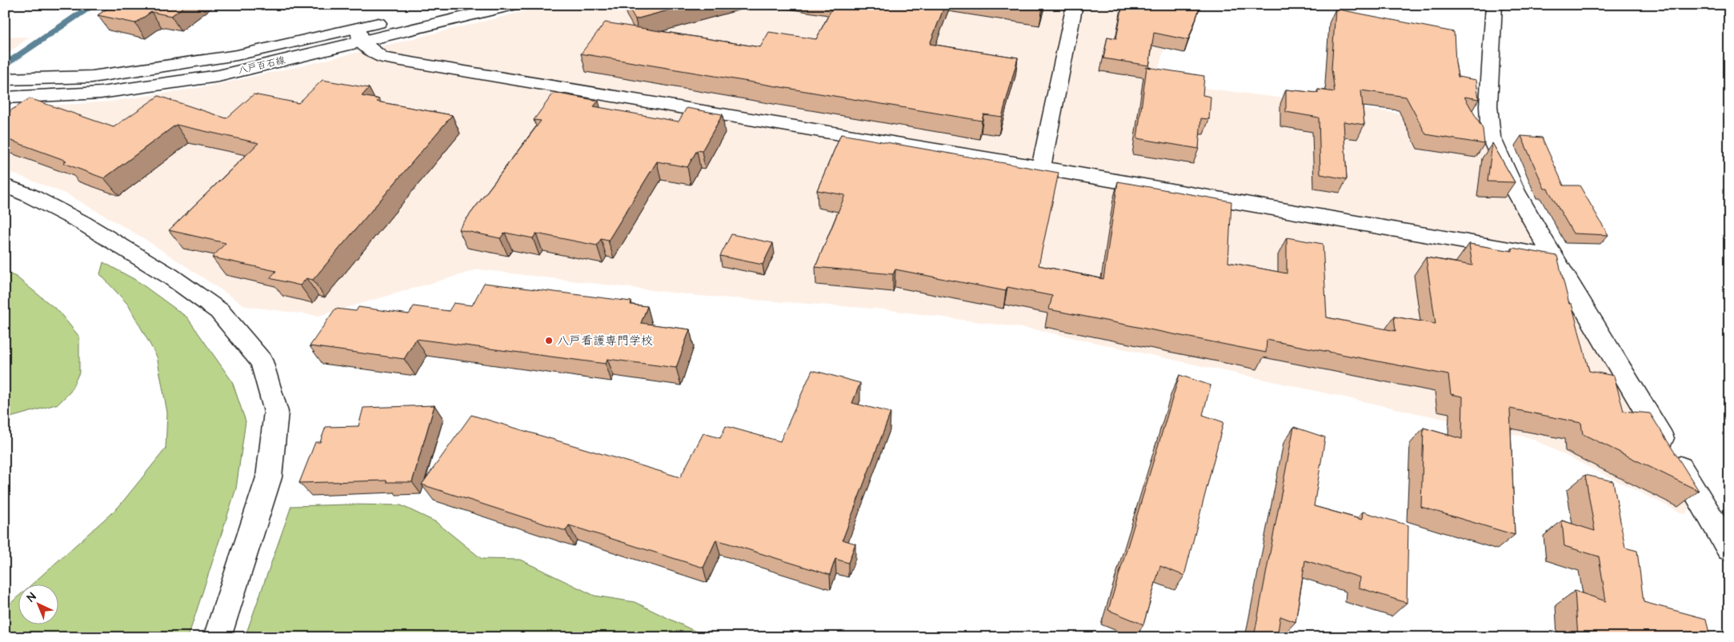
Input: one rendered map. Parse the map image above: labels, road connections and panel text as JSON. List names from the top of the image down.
{
  "streets": {
    "street": ["八戸百石線"]
  },
  "places": ["八戸看護専門学校"],
  "north": "top left"
}
